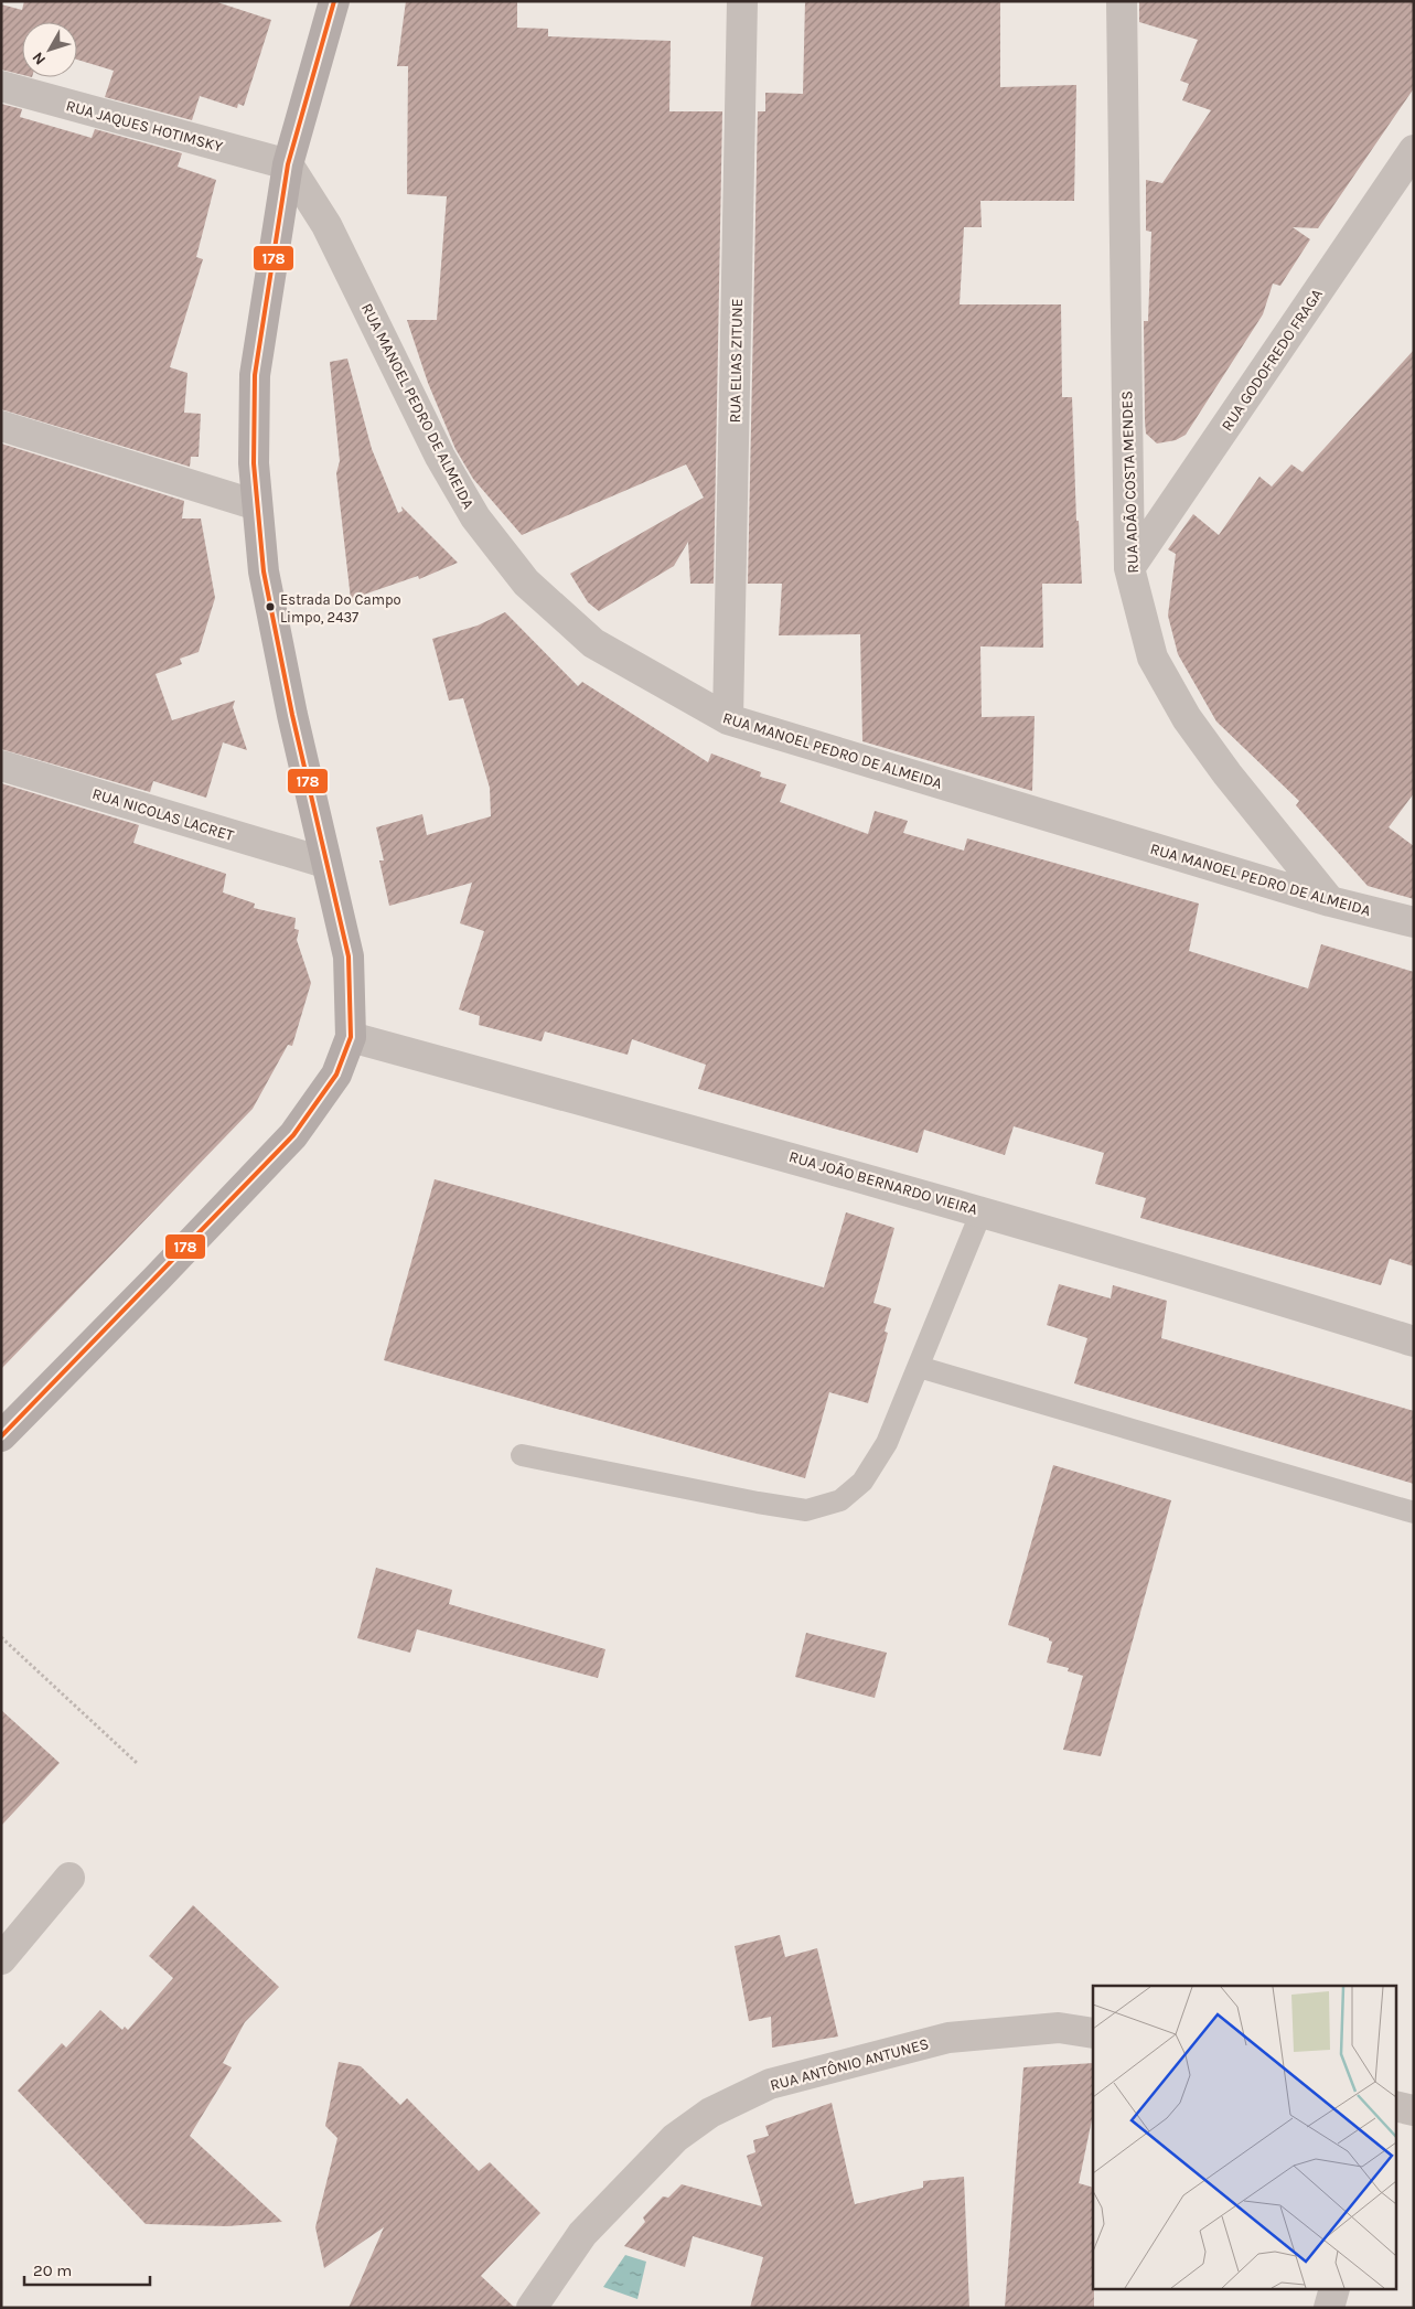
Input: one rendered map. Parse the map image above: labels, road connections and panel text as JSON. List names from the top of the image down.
{
  "streets": {
    "street": [
      "RUA JAQUES HOTIMSKY",
      "RUA GODOFREDO FRAGA",
      "RUA ELIAS ZITUNE",
      "RUA MANOEL PEDRO DE ALMEIDA",
      "RUA ADÃO COSTA MENDES",
      "RUA NICOLAS LACRET",
      "RUA JOÃO BERNARDO VIEIRA",
      "RUA ANTÔNIO ANTUNES"
    ]
  },
  "crossings": [
    ["RUA JAQUES HOTIMSKY", "RUA MANOEL PEDRO DE ALMEIDA"],
    ["RUA GODOFREDO FRAGA", "RUA ADÃO COSTA MENDES"],
    ["RUA ELIAS ZITUNE", "RUA MANOEL PEDRO DE ALMEIDA"],
    ["RUA MANOEL PEDRO DE ALMEIDA", "RUA ADÃO COSTA MENDES"]
  ],
  "places": ["Estrada Do Campo Limpo, 2437"],
  "lines": ["transit line 178"],
  "scale_bar": "20 m",
  "north": "bottom left"
}
